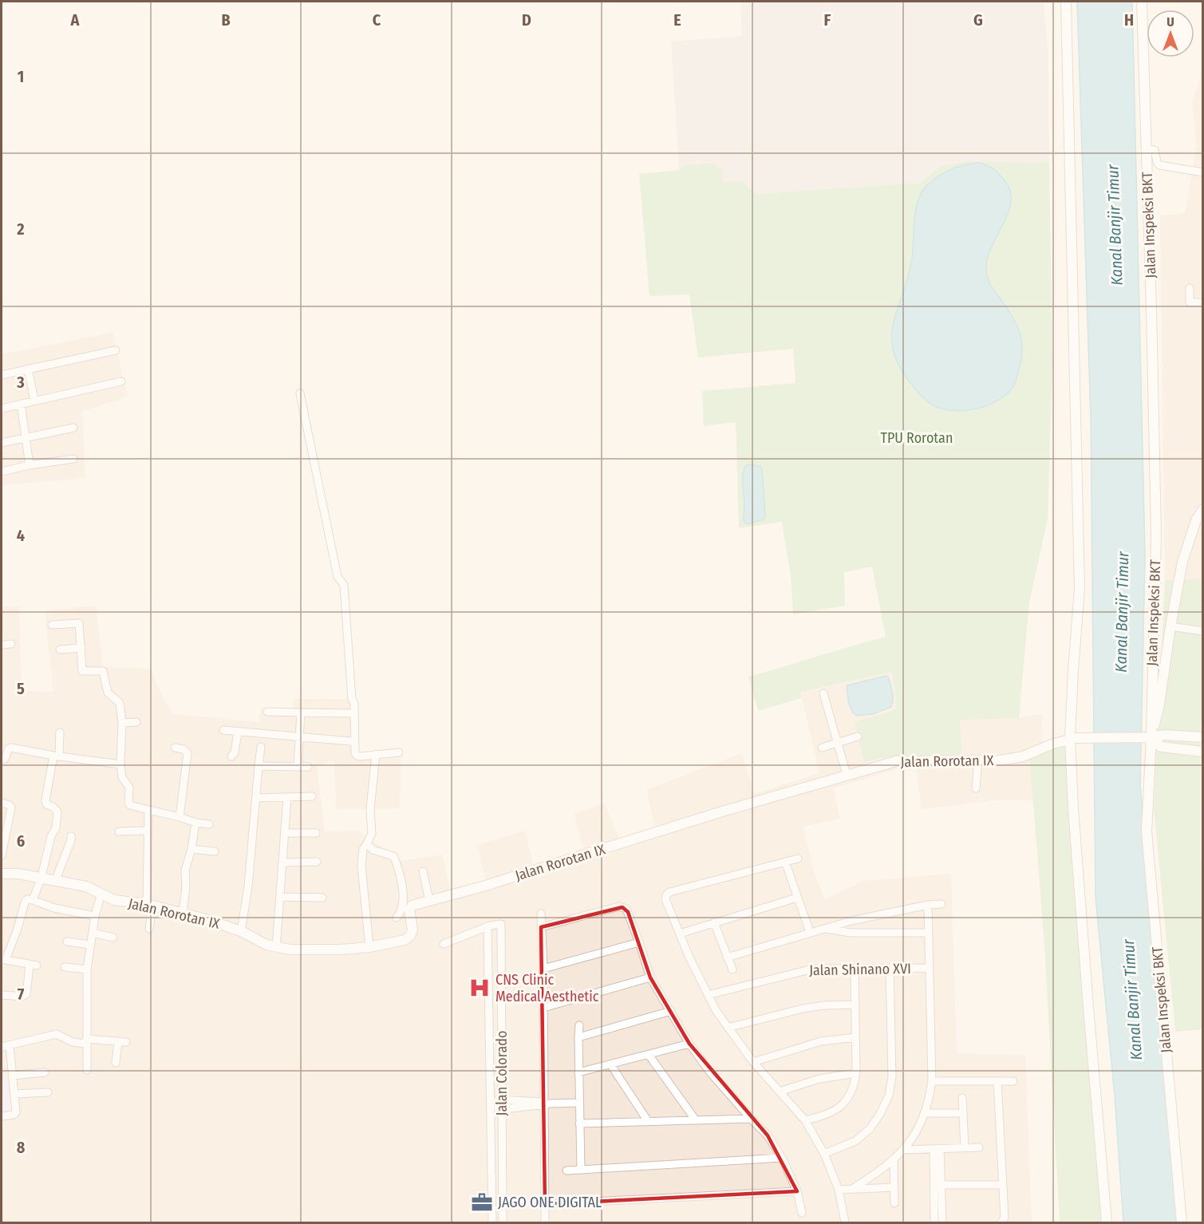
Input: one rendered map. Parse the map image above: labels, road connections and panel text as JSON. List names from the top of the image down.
{
  "streets": {
    "street": [
      "Jalan Inspeksi BKT",
      "Jalan Rorotan IX",
      "Jalan Shinano XVI",
      "Jalan Colorado"
    ]
  },
  "crossings": [
    ["Jalan Inspeksi BKT", "Jalan Rorotan IX"]
  ],
  "water": ["Kanal Banjir Timur"],
  "parks": ["TPU Rorotan"],
  "places": {
    "hospital": ["CNS Clinic Medical Aesthetic"],
    "office": ["JAGO ONE DIGITAL"]
  },
  "north": "top",
  "grid": {
    "columns": [
      "A",
      "B",
      "C",
      "D",
      "E",
      "F",
      "G",
      "H"
    ],
    "rows": [
      "1",
      "2",
      "3",
      "4",
      "5",
      "6",
      "7",
      "8"
    ]
  }
}
